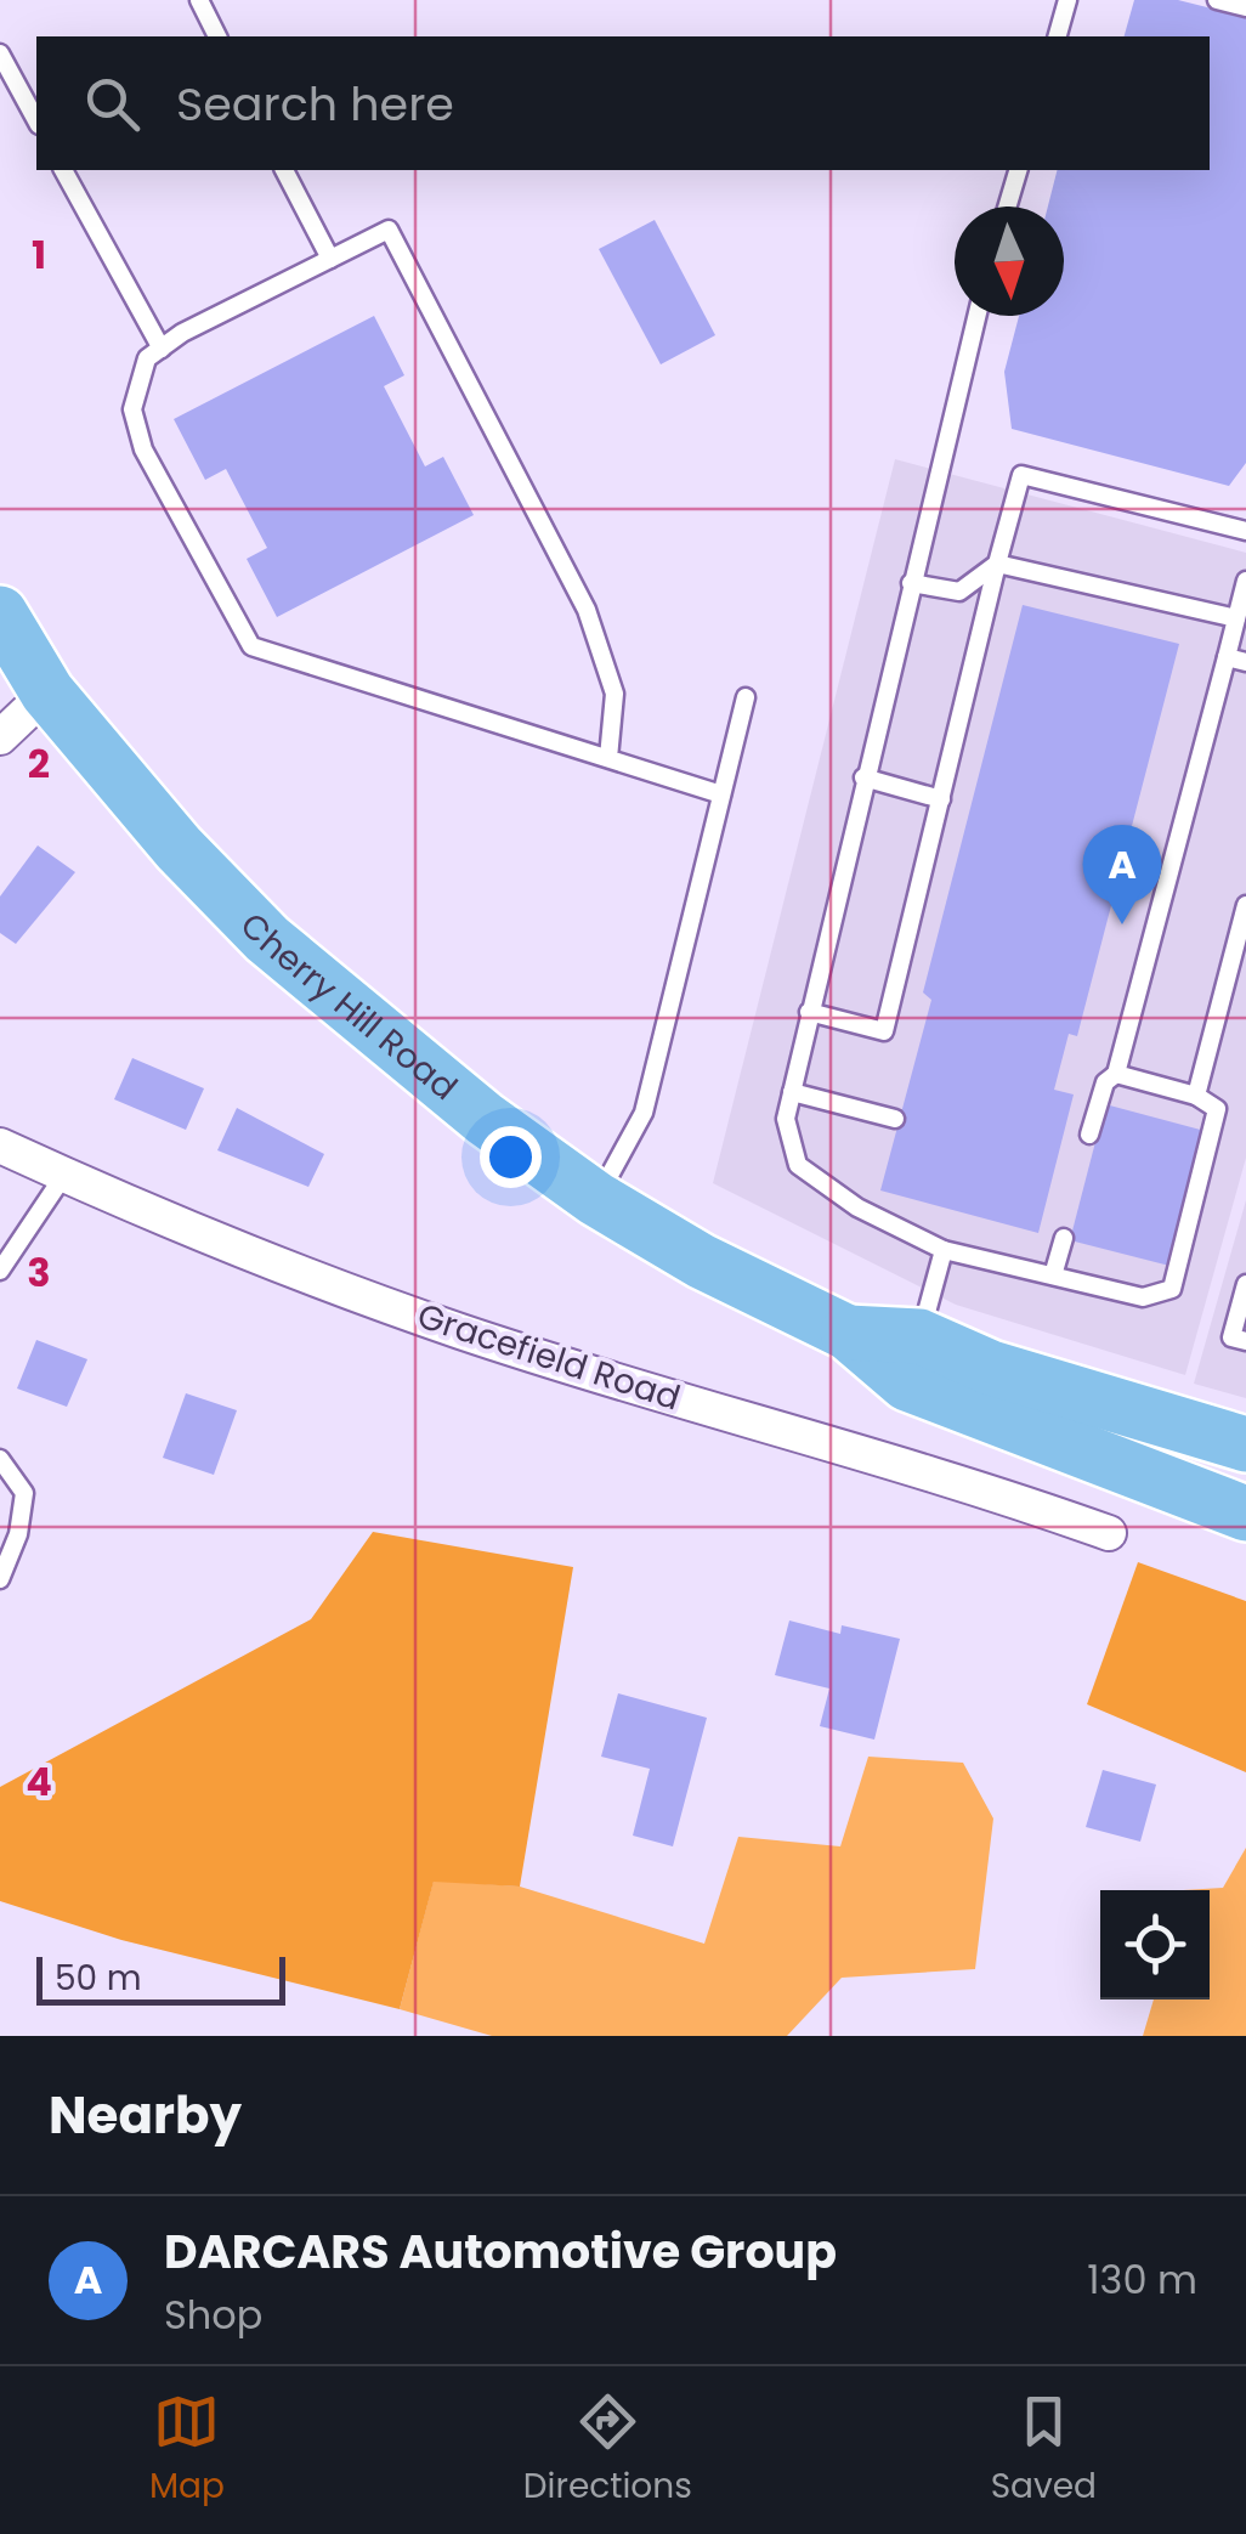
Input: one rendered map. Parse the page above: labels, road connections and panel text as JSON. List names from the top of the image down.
{
  "streets": {
    "main road": ["Cherry Hill Road"],
    "street": ["Gracefield Road"]
  },
  "scale_bar": "50 m",
  "north": "bottom",
  "page": {
    "search": "Search here",
    "pins": "A",
    "scale": "50 m",
    "heading": "Nearby",
    "list": [
      {
        "mark": "A",
        "name": "DARCARS Automotive Group",
        "note": "Shop",
        "value": "130 m"
      }
    ],
    "nav": ["Map", "Directions", "Saved"]
  },
  "grid": {
    "rows": [
      "1",
      "2",
      "3",
      "4"
    ]
  }
}
